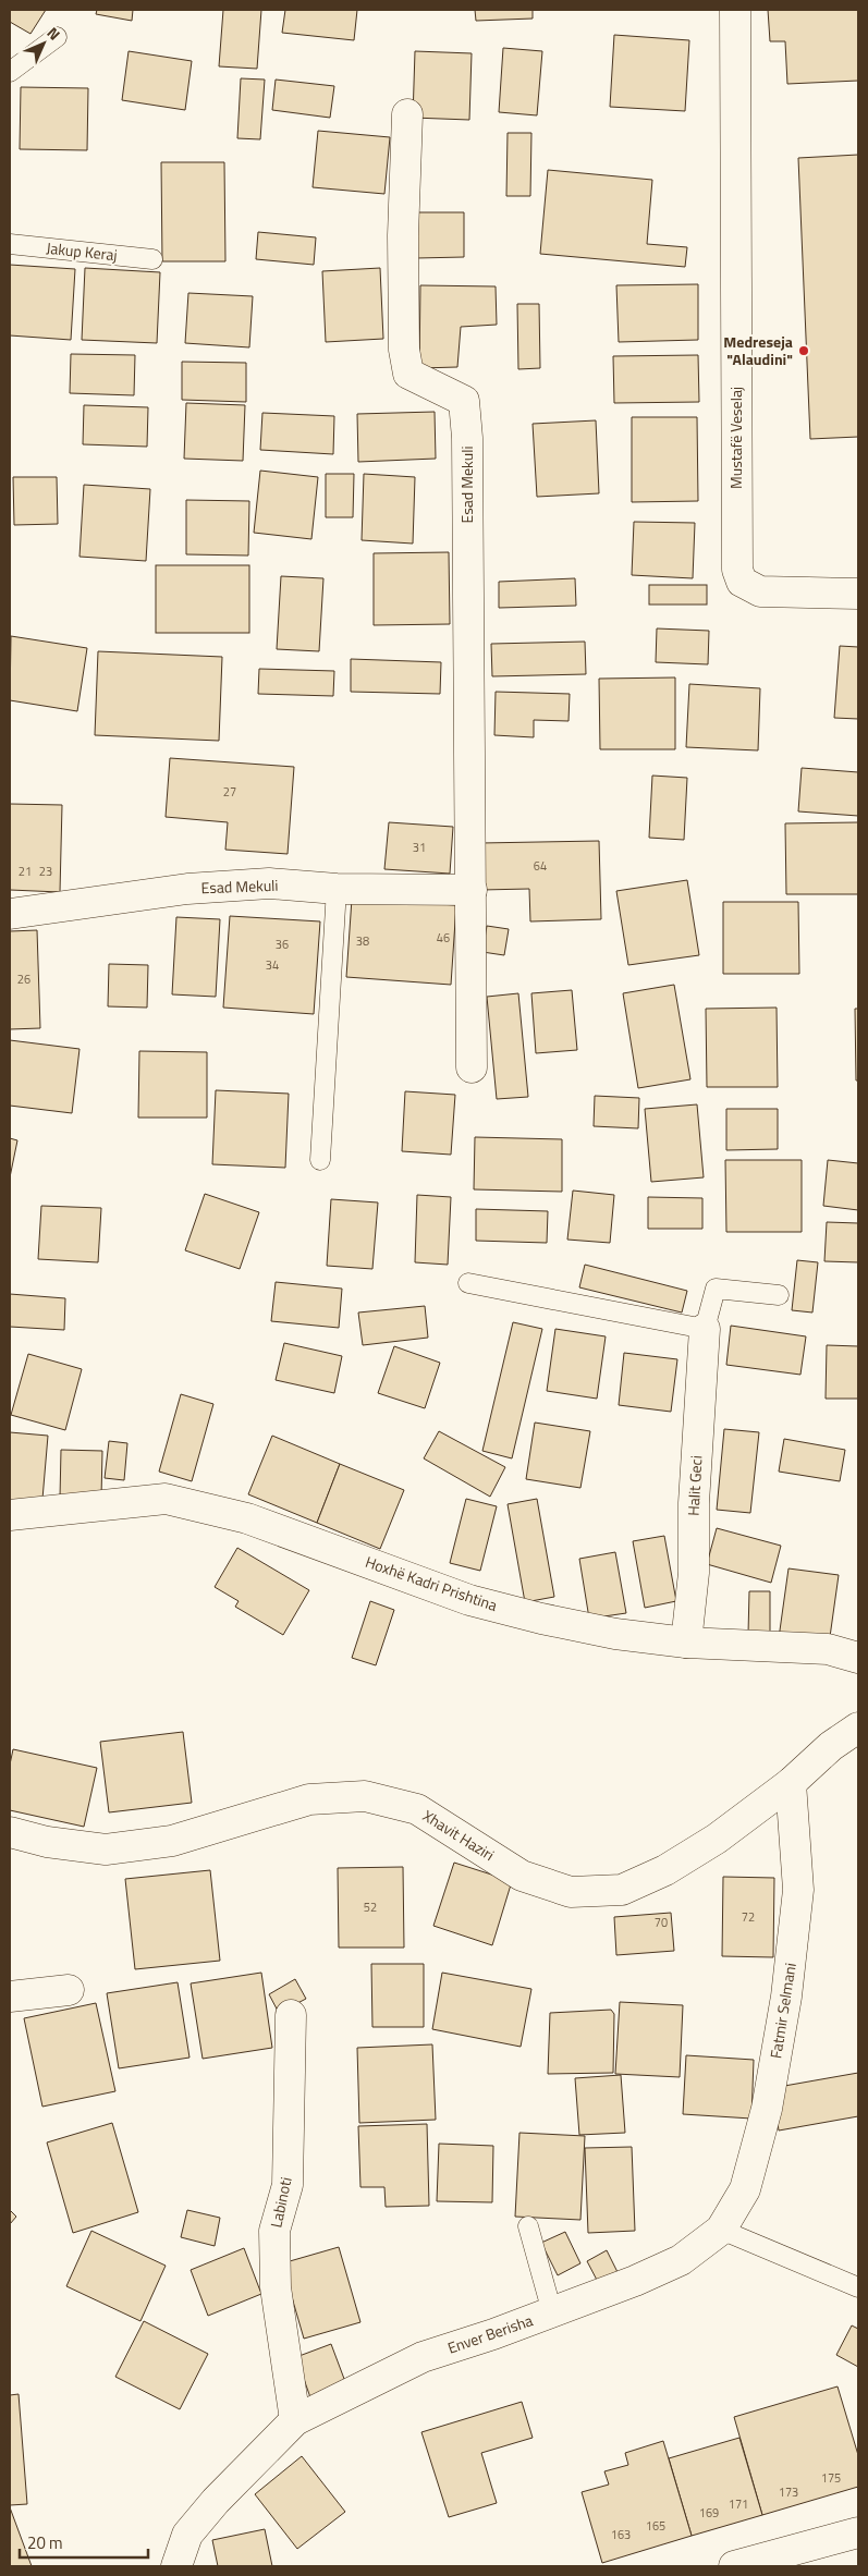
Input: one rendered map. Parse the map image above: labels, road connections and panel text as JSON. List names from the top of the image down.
{
  "streets": {
    "street": [
      "Mustafë Veselaj",
      "Esad Mekuli",
      "Halit Geci",
      "Hoxhë Kadri Prishtina",
      "Xhavit Haziri",
      "Fatmir Selmani",
      "Labinoti",
      "Enver Berisha"
    ],
    "lane": ["Jakup Keraj"]
  },
  "crossings": [
    ["Halit Geci", "Hoxhë Kadri Prishtina"],
    ["Xhavit Haziri", "Fatmir Selmani"],
    ["Fatmir Selmani", "Enver Berisha"],
    ["Labinoti", "Enver Berisha"]
  ],
  "places": ["Medreseja \"Alaudini\""],
  "house_numbers": [
    "27",
    "31",
    "64",
    "21",
    "23",
    "46",
    "38",
    "36",
    "34",
    "26",
    "52",
    "72",
    "70",
    "175",
    "173",
    "171",
    "169",
    "165",
    "163"
  ],
  "scale_bar": "20 m",
  "north": "top right"
}
